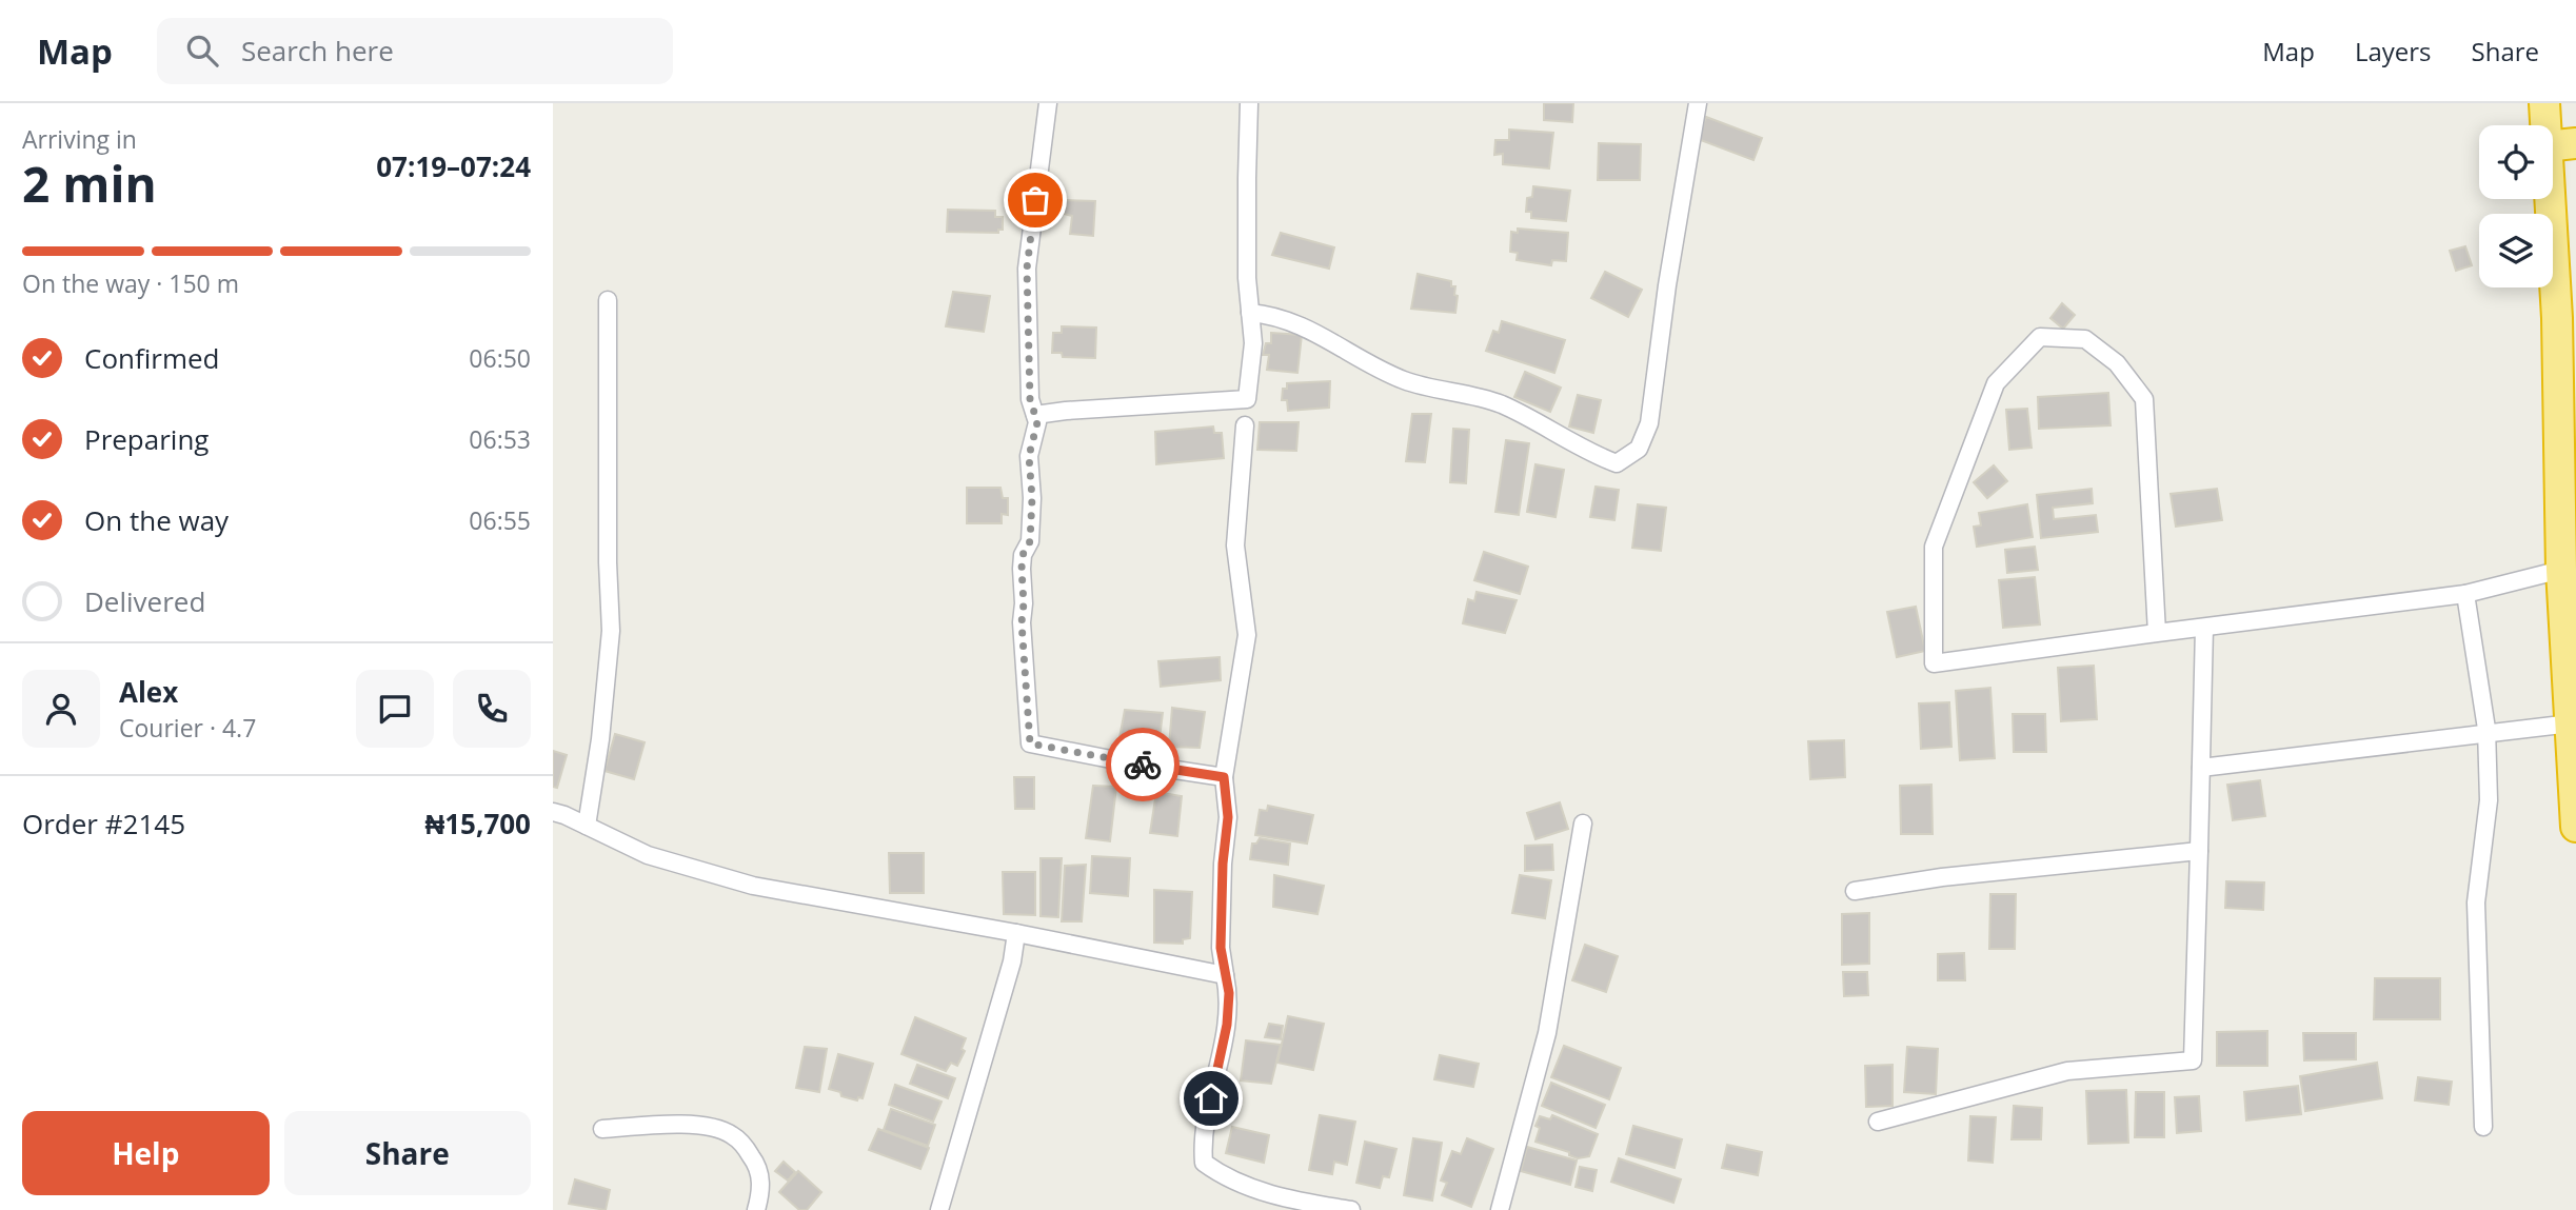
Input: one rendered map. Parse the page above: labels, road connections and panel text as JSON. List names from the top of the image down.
{
  "page": {
    "header": "Map",
    "search": "Search here",
    "nav": ["Map", "Layers", "Share"],
    "heading": ["2 min", "Arriving in", "07:19–07:24"],
    "panel": [
      "Alex",
      "Courier · 4.7",
      "Order #2145",
      "₦15,700"
    ],
    "bar": "On the way · 150 m",
    "list": [
      ["Confirmed", "06:50"],
      ["Preparing", "06:53"],
      ["On the way", "06:55"],
      "Delivered"
    ],
    "buttons": ["Help", "Share"]
  }
}
